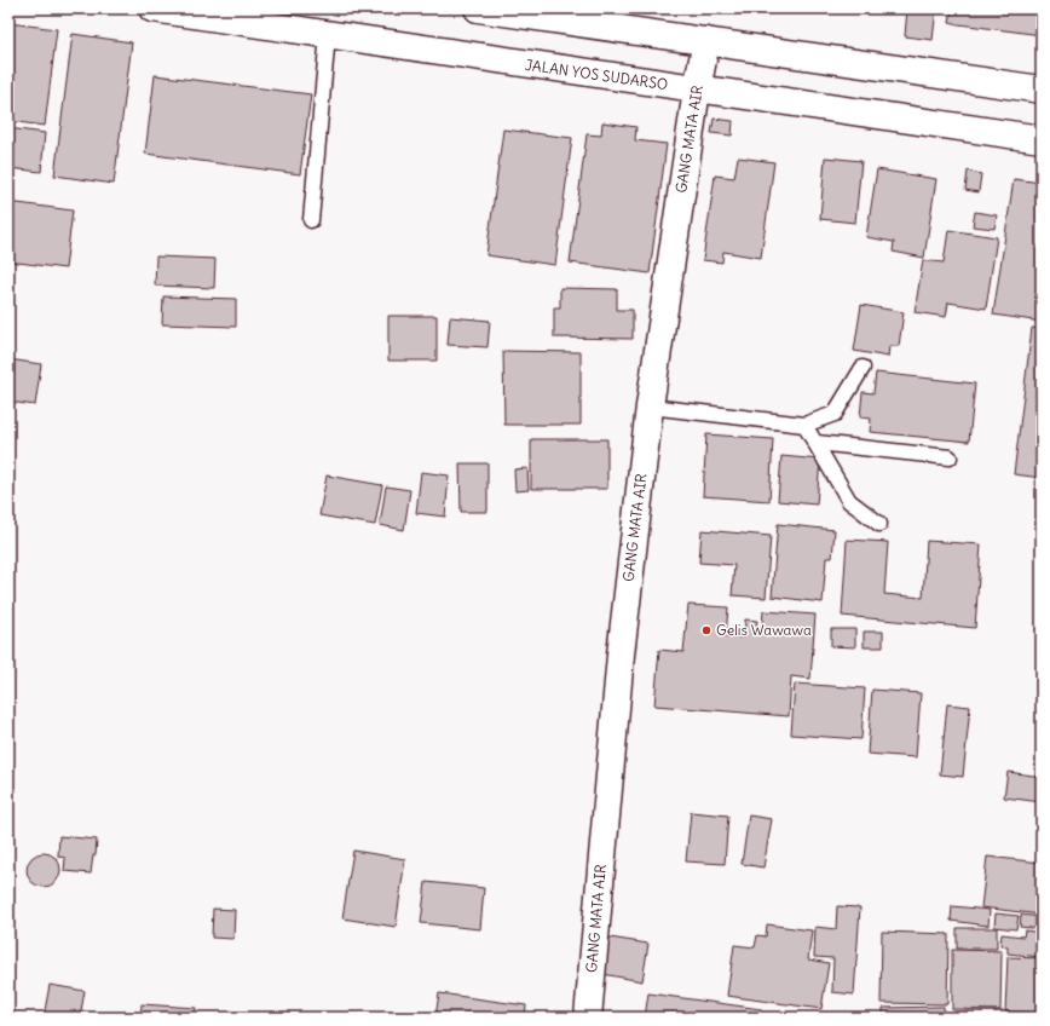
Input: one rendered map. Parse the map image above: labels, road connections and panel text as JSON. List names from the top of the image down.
{
  "streets": {
    "main road": ["JALAN YOS SUDARSO", "GANG MATA AIR"]
  },
  "crossings": [
    ["JALAN YOS SUDARSO", "GANG MATA AIR"]
  ],
  "places": ["Gelis Wawawa"]
}
